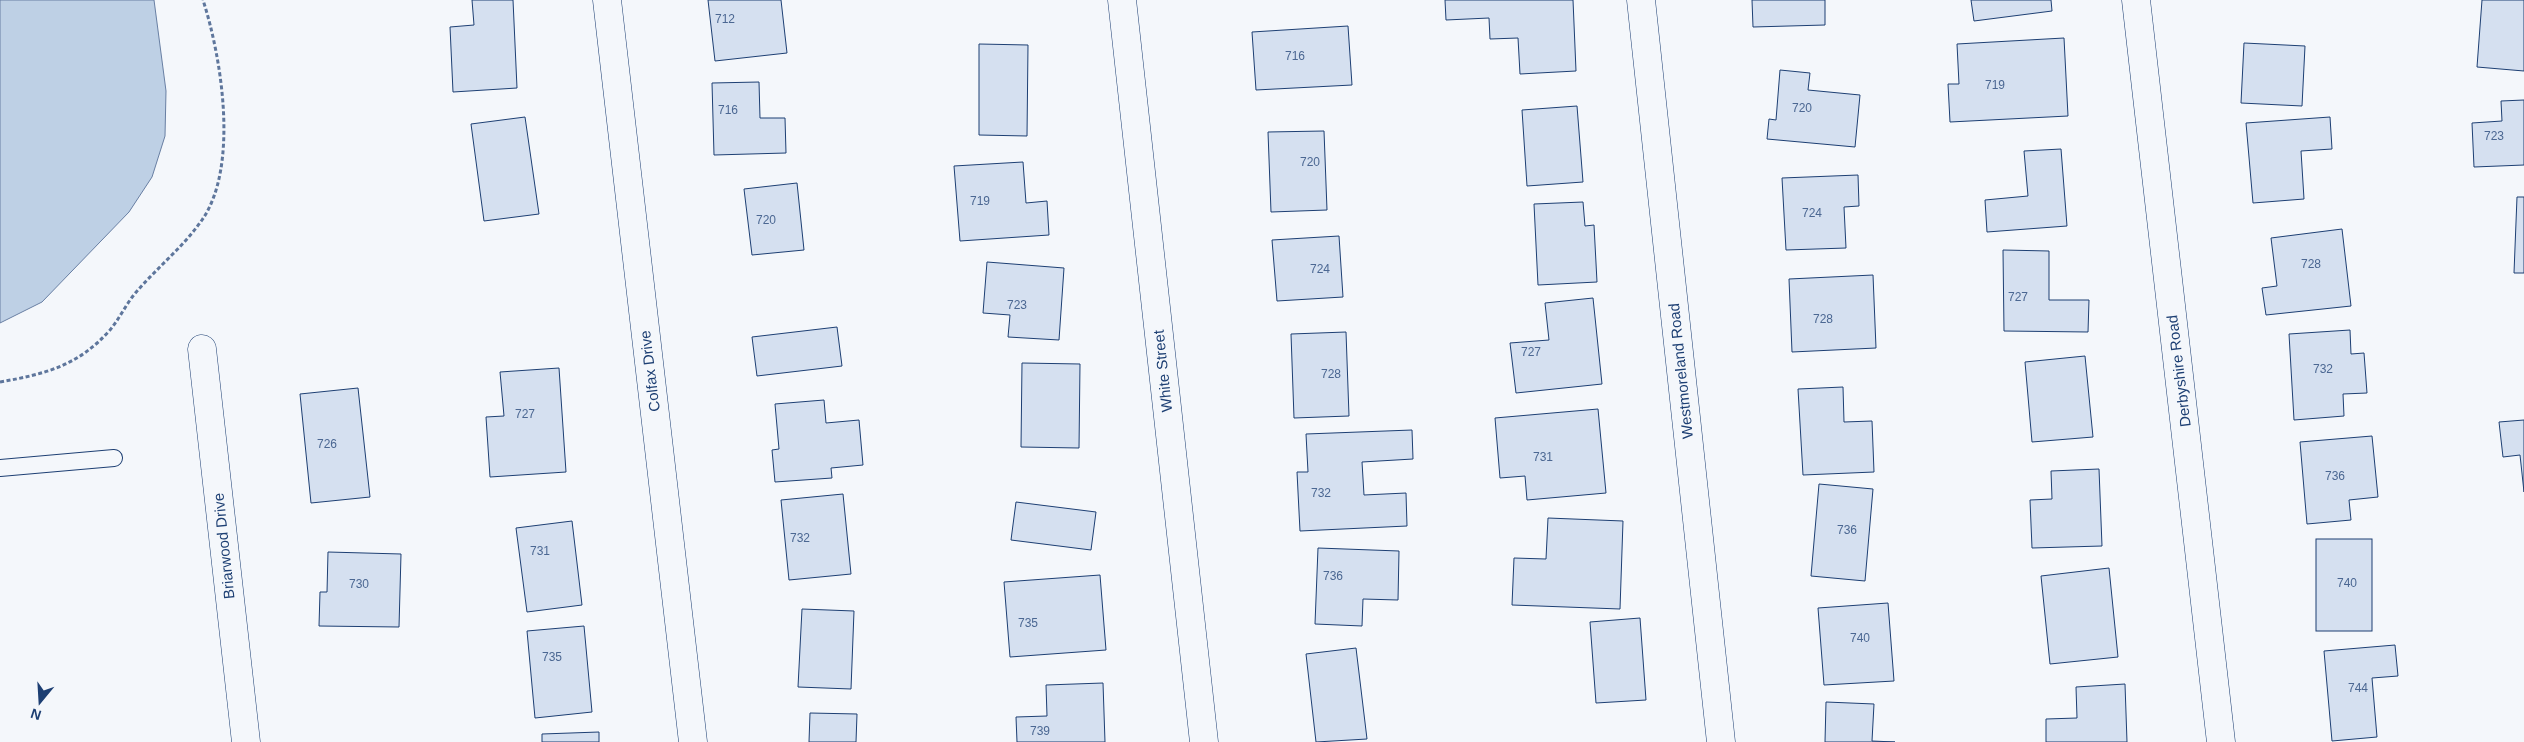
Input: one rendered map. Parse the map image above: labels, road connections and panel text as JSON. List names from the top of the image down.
{
  "streets": {
    "street": [
      "Colfax Drive",
      "White Street",
      "Westmoreland Road",
      "Derbyshire Road",
      "Briarwood Drive"
    ]
  },
  "house_numbers": [
    "712",
    "716",
    "719",
    "720",
    "716",
    "723",
    "720",
    "719",
    "724",
    "720",
    "728",
    "724",
    "727",
    "723",
    "728",
    "727",
    "732",
    "728",
    "727",
    "726",
    "731",
    "736",
    "732",
    "736",
    "732",
    "731",
    "736",
    "740",
    "730",
    "735",
    "740",
    "735",
    "744",
    "739"
  ],
  "north": "bottom"
}
